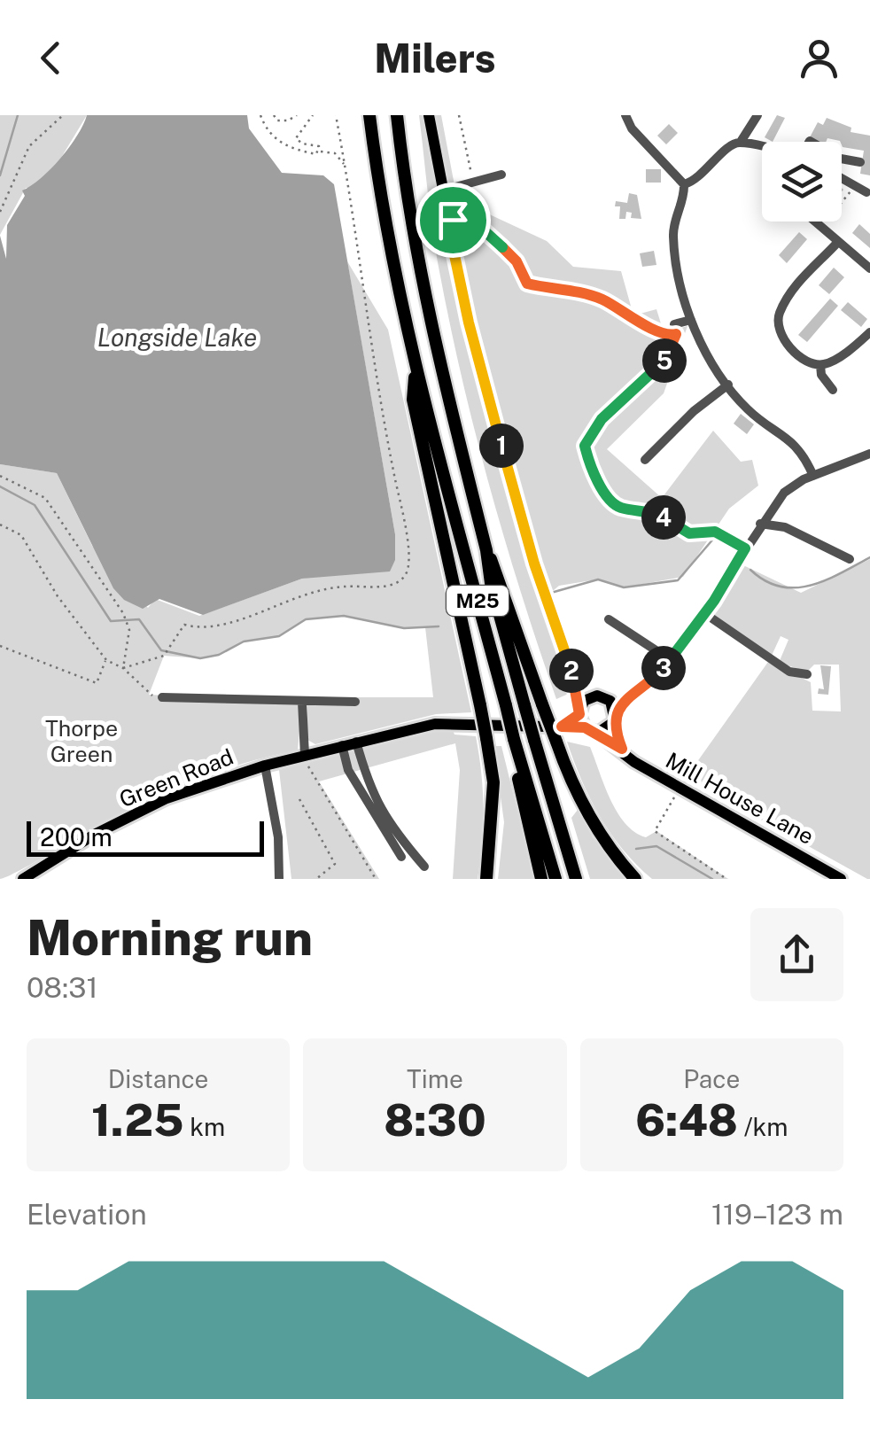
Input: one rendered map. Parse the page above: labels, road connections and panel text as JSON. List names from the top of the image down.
{
  "streets": {
    "highway": ["M25"],
    "main road": ["Green Road", "Mill House Lane"]
  },
  "crossings": [
    ["Green Road", "Mill House Lane"]
  ],
  "water": ["Longside Lake"],
  "parks": ["Thorpe Green"],
  "scale_bar": "200 m",
  "page": {
    "header": "Milers",
    "pins": [
      "5",
      "1",
      "4",
      "3",
      "2"
    ],
    "scale": "200 m",
    "heading": ["Morning run", "08:31"],
    "stats": [
      ["Distance", "1.25 km"],
      ["Time", "8:30"],
      ["Pace", "6:48 /km"]
    ],
    "chart": ["Elevation", "119–123 m"]
  }
}
